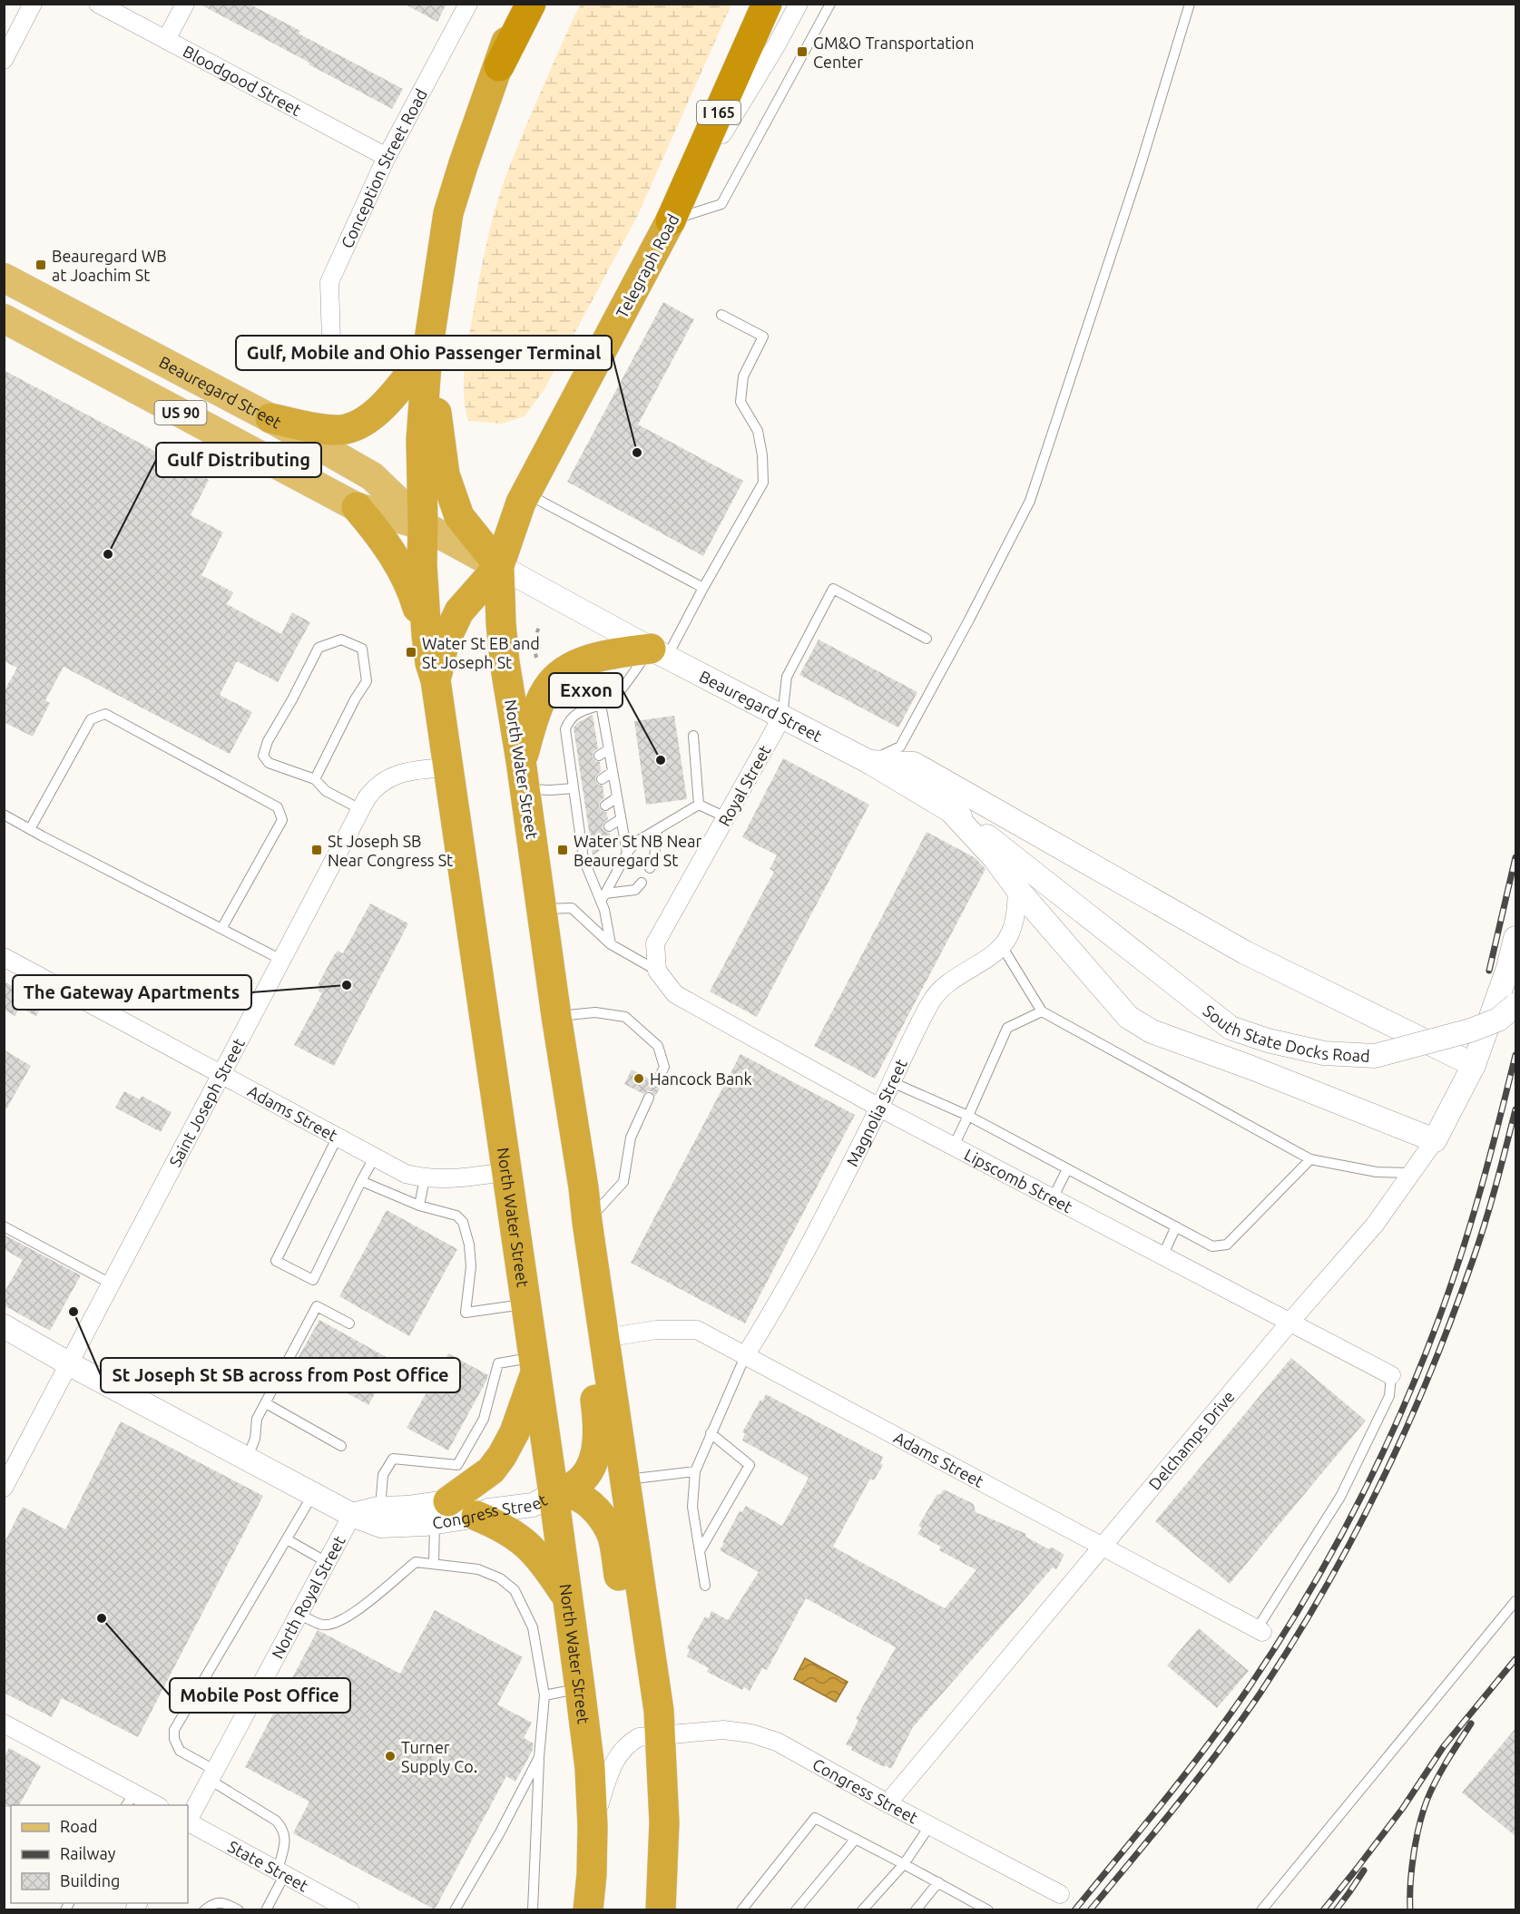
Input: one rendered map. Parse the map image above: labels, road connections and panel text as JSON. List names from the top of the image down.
{
  "streets": {
    "highway": [
      "I 165",
      "Telegraph Road",
      "US 90",
      "North Water Street"
    ],
    "main road": ["Beauregard Street"],
    "street": [
      "Bloodgood Street",
      "Conception Street Road",
      "Royal Street",
      "South State Docks Road",
      "Saint Joseph Street",
      "Adams Street",
      "Magnolia Street",
      "Lipscomb Street",
      "Delchamps Drive",
      "Congress Street",
      "North Royal Street",
      "State Street"
    ]
  },
  "crossings": [
    ["Bloodgood Street", "Conception Street Road"],
    ["I 165", "Telegraph Road"],
    ["Telegraph Road", "Beauregard Street"],
    ["Telegraph Road", "North Water Street"],
    ["Beauregard Street", "US 90"],
    ["Beauregard Street", "North Water Street"],
    ["Beauregard Street", "Royal Street"],
    ["Beauregard Street", "South State Docks Road"],
    ["US 90", "North Water Street"],
    ["North Water Street", "Saint Joseph Street"],
    ["North Water Street", "Adams Street"],
    ["North Water Street", "Congress Street"],
    ["Royal Street", "Lipscomb Street"],
    ["Saint Joseph Street", "Adams Street"],
    ["Saint Joseph Street", "Congress Street"],
    ["Adams Street", "Magnolia Street"],
    ["Adams Street", "Delchamps Drive"],
    ["Magnolia Street", "Lipscomb Street"],
    ["Lipscomb Street", "Delchamps Drive"],
    ["Delchamps Drive", "Congress Street"],
    ["Congress Street", "North Royal Street"]
  ],
  "places": {
    "transit": [
      "GM&O Transportation Center",
      "Beauregard WB at Joachim St",
      "Water St EB and St Joseph St",
      "St Joseph SB Near Congress St",
      "Water St NB Near Beauregard St"
    ],
    "other": [
      "Gulf, Mobile and Ohio Passenger Terminal",
      "Gulf Distributing",
      "Exxon",
      "The Gateway Apartments",
      "Hancock Bank",
      "St Joseph St SB across from Post Office",
      "Mobile Post Office",
      "Turner Supply Co."
    ]
  },
  "legend": ["Road", "Railway", "Building"]
}
